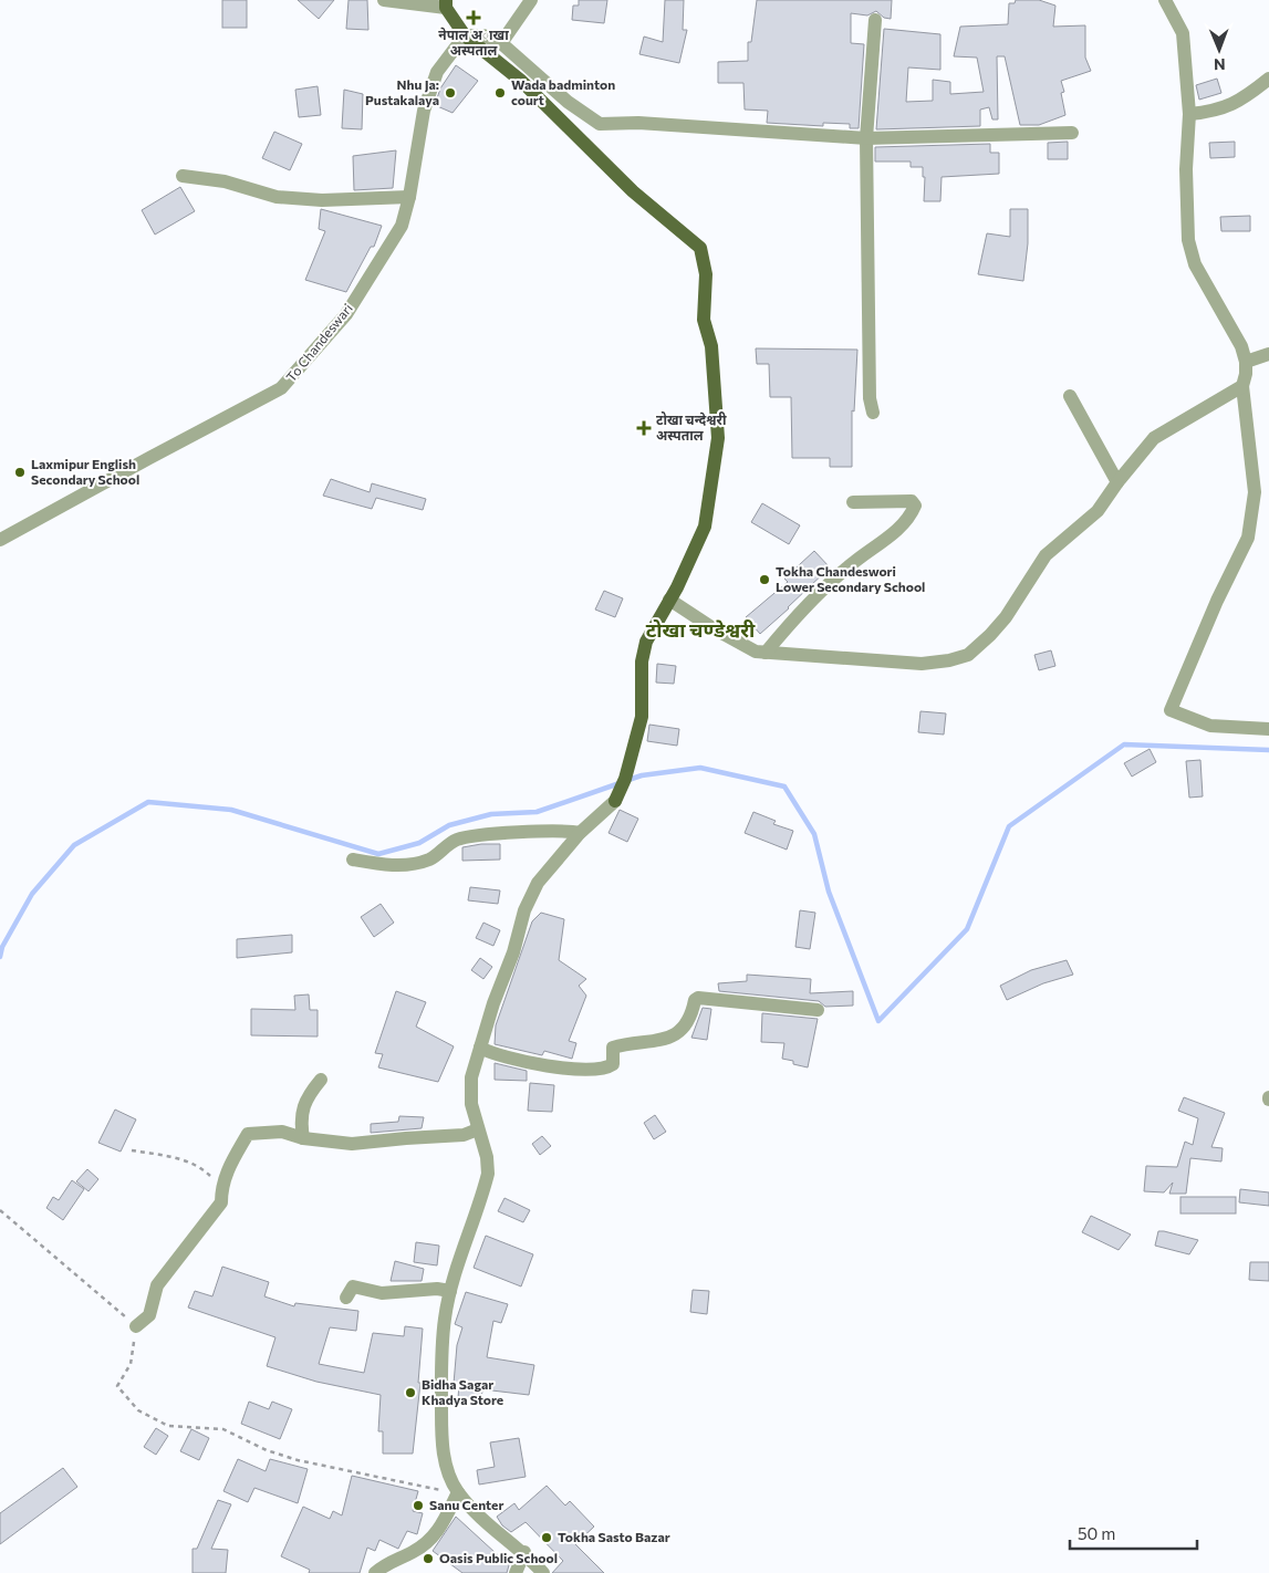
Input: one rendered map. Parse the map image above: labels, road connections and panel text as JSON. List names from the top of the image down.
{
  "streets": {
    "street": ["To Chandeswari"]
  },
  "districts": ["टोखा चण्डेश्वरी"],
  "places": {
    "health": ["नेपाल अाखा अस्पताल", "टोखा चन्देश्वरी अस्पताल"],
    "other": [
      "Nhu Ja: Pustakalaya",
      "Wada badminton court",
      "Laxmipur English Secondary School",
      "Tokha Chandeswori Lower Secondary School",
      "Bidha Sagar Khadya Store",
      "Sanu Center",
      "Tokha Sasto Bazar",
      "Oasis Public School"
    ]
  },
  "scale_bar": "50 m",
  "north": "bottom"
}
